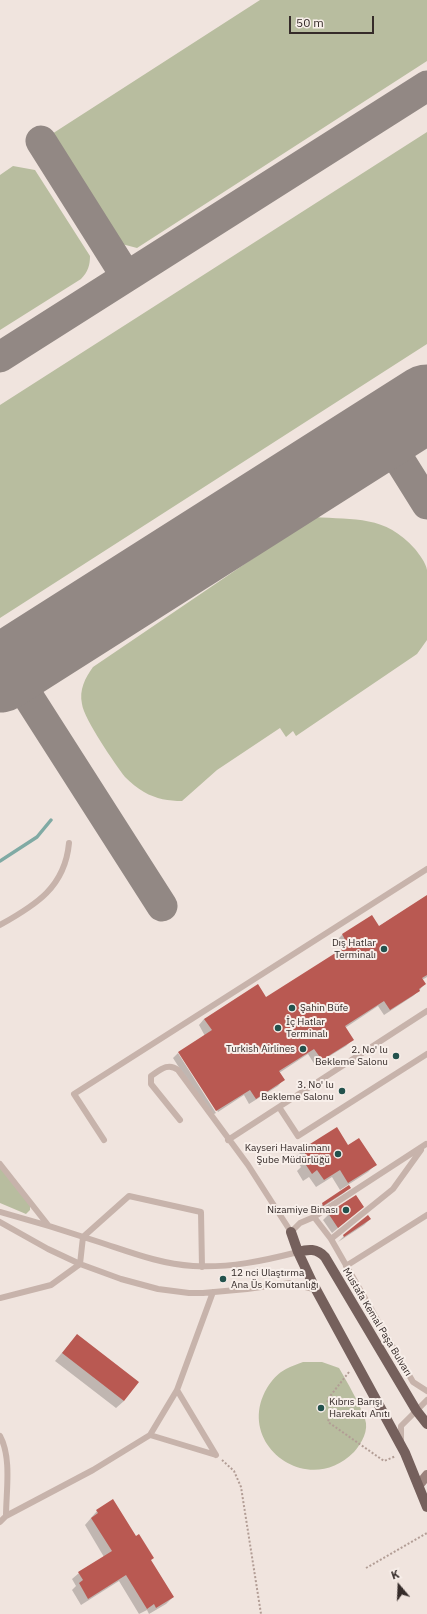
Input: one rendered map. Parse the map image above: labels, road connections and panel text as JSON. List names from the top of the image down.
{
  "streets": {
    "main road": ["Mustafa Kemal Paşa Bulvarı"]
  },
  "places": [
    "Dış Hatlar Terminalı",
    "Şahin Büfe",
    "İç Hatlar Terminalı",
    "Turkish Airlines",
    "2. No' lu Bekleme Salonu",
    "3. No' lu Bekleme Salonu",
    "Kayseri Havalimanı Şube Müdürlüğü",
    "Nizamiye Binası",
    "12 nci Ulaştırma Ana Üs Komutanlığı",
    "Kıbrıs Barışı Harekatı Anıtı"
  ],
  "scale_bar": "50 m",
  "north": "top"
}
